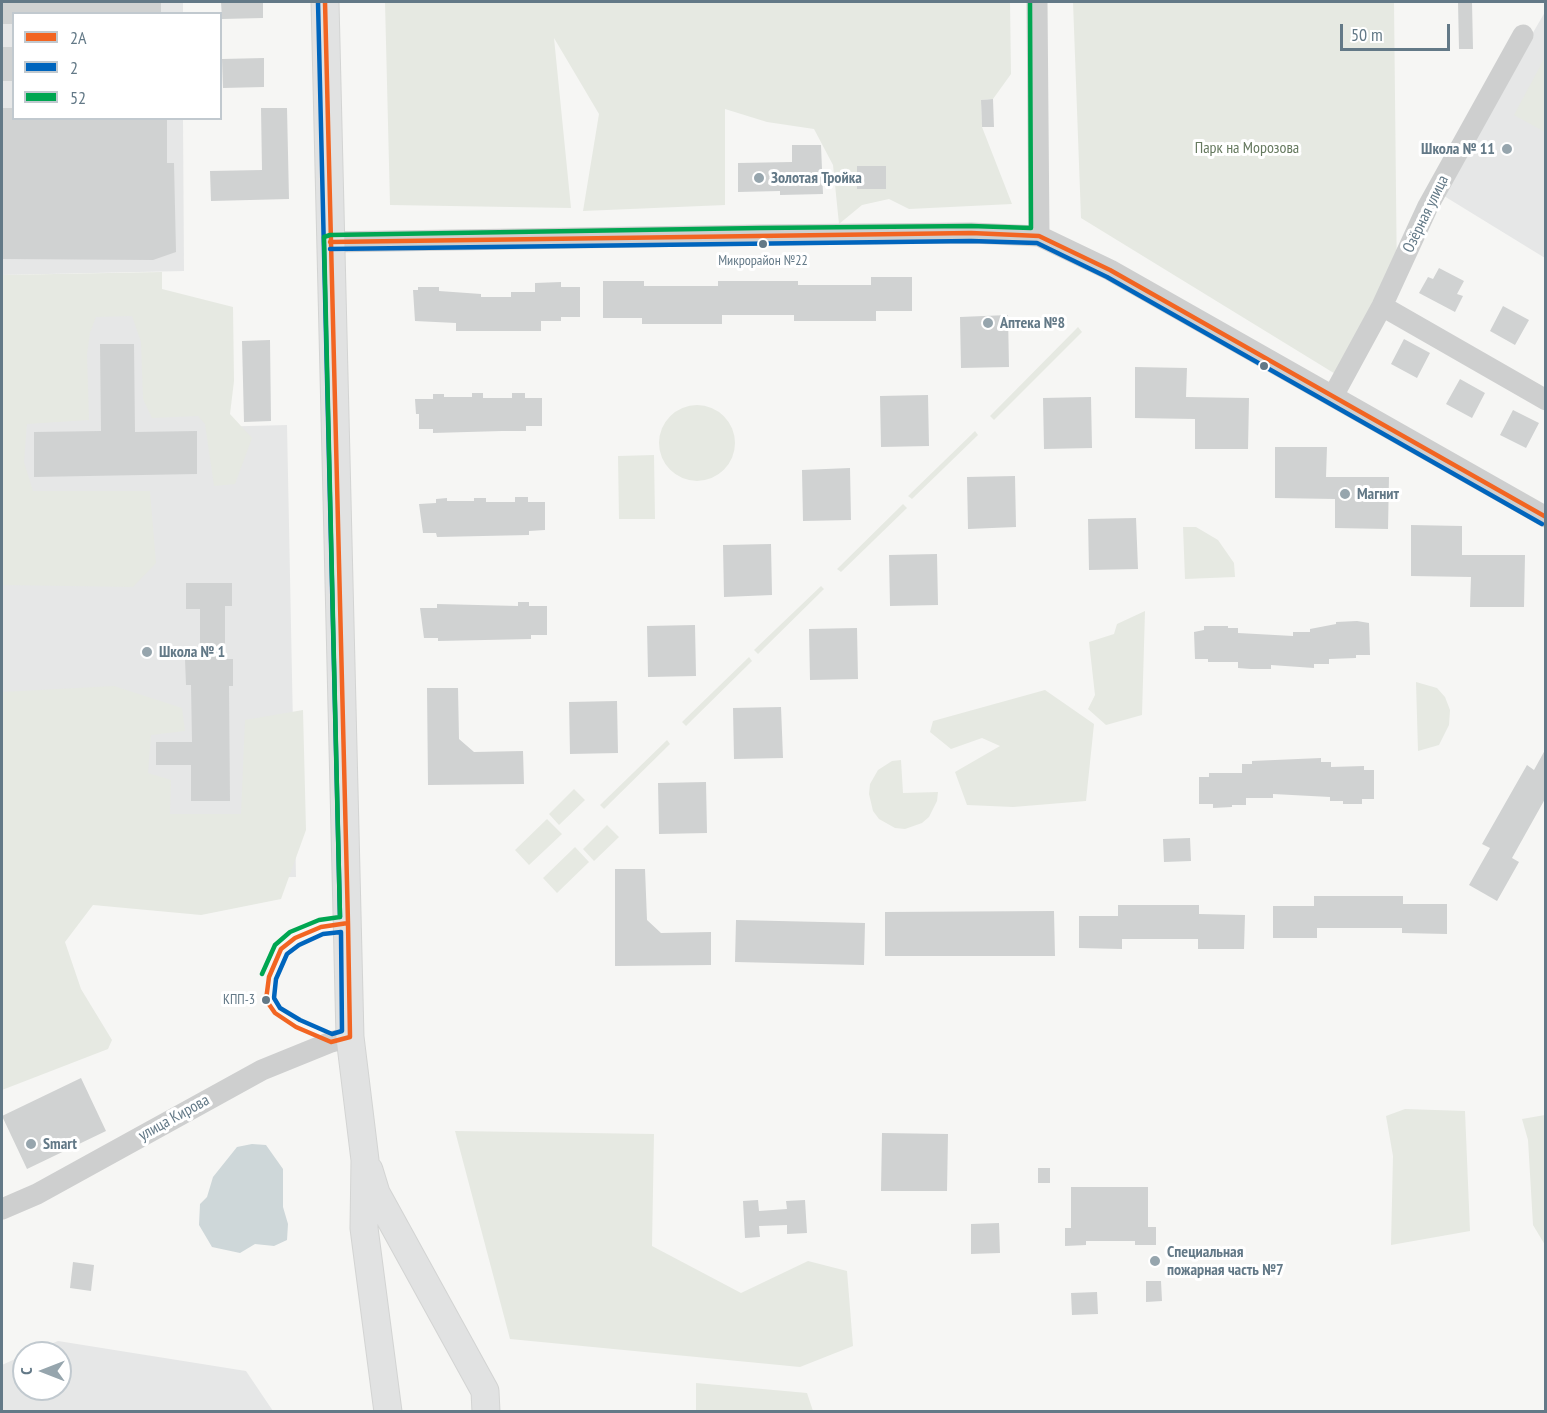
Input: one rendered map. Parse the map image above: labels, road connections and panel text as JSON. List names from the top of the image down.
{
  "streets": {
    "street": ["Озёрная улица", "улица Кирова"]
  },
  "parks": ["Парк на Морозова"],
  "places": [
    "Школа № 11",
    "Золотая Тройка",
    "Микрорайон №22",
    "Аптека №8",
    "Магнит",
    "Школа № 1",
    "КПП-3",
    "Smart",
    "Специальная пожарная часть №7"
  ],
  "lines": ["transit line 2А", "transit line 2", "transit line 52"],
  "legend": ["2А", "2", "52"],
  "scale_bar": "50 m",
  "north": "left"
}
